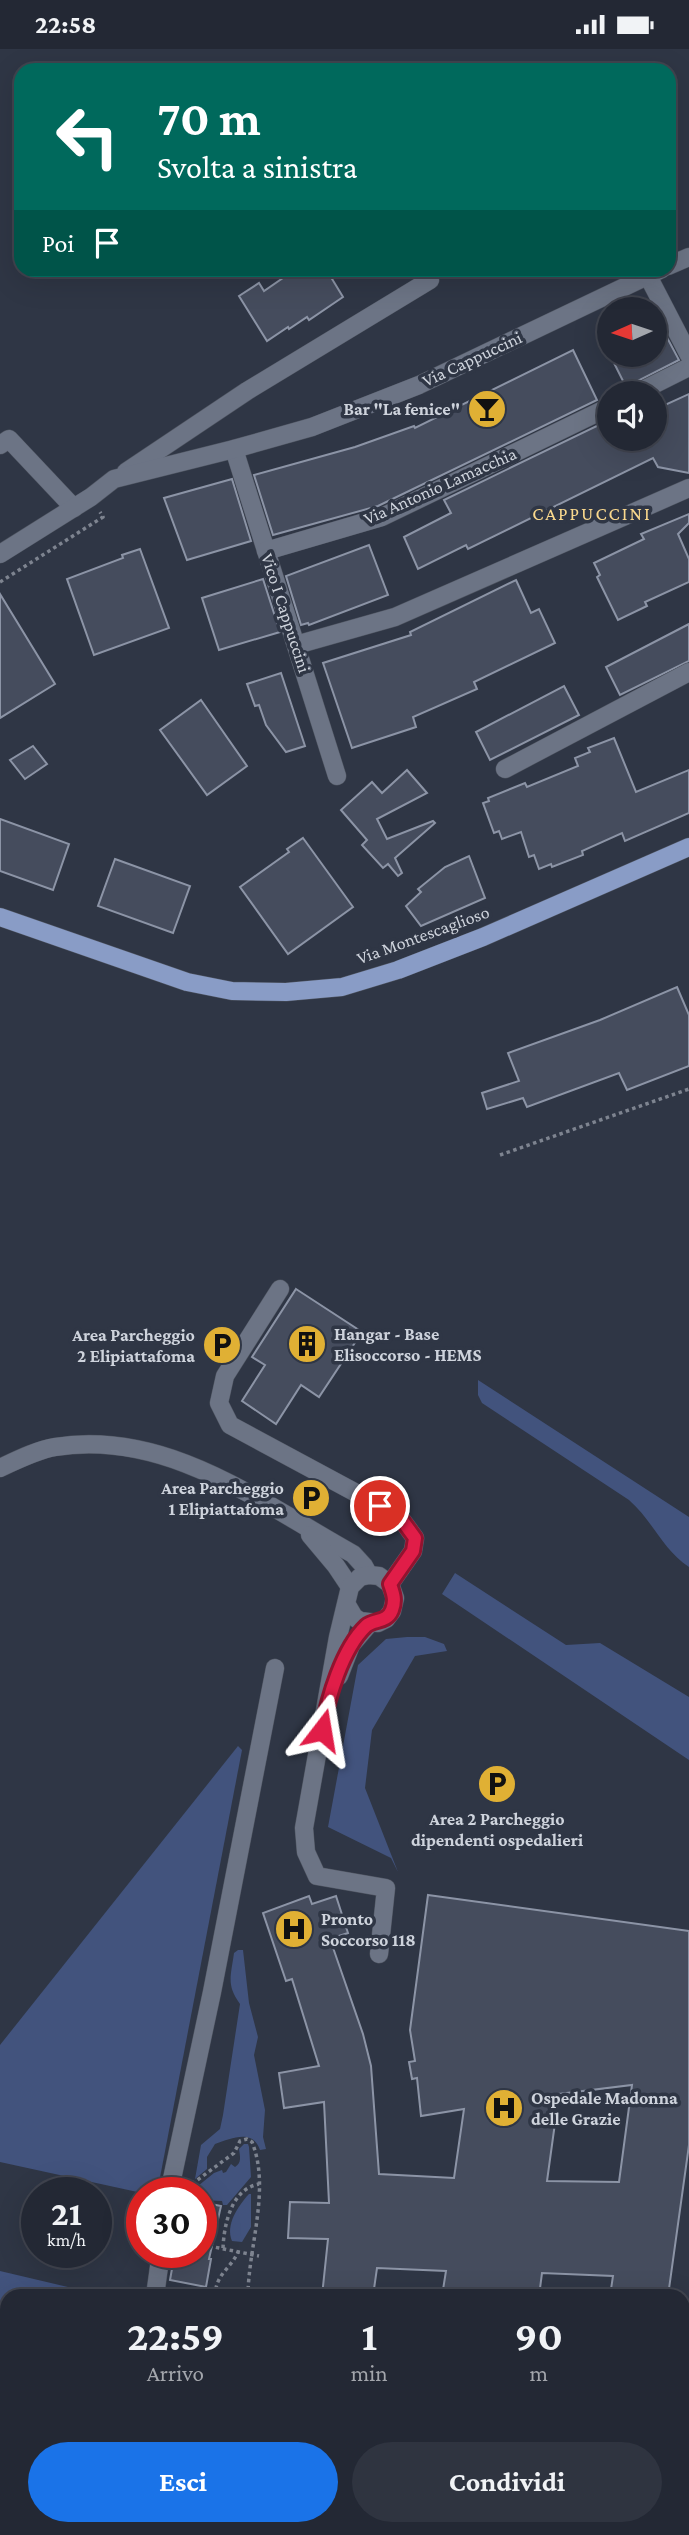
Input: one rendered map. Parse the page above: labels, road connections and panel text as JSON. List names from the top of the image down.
{
  "streets": {
    "main road": ["Via Montescaglioso"],
    "street": ["Via Cappuccini", "Via Antonio Lamacchia", "Vico I Cappuccini"]
  },
  "crossings": [
    ["Via Cappuccini", "Vico I Cappuccini"],
    ["Via Antonio Lamacchia", "Vico I Cappuccini"]
  ],
  "districts": ["CAPPUCCINI"],
  "places": {
    "bar": ["Bar \"La fenice\""],
    "building": ["Hangar - Base Elisoccorso - HEMS"],
    "parking": ["Area Parcheggio 2 Elipiattafoma", "Area Parcheggio 1 Elipiattafoma", "Area 2 Parcheggio dipendenti ospedalieri"],
    "hospital": ["Pronto Soccorso 118", "Ospedale Madonna delle Grazie"]
  },
  "north": "left",
  "page": {
    "status": "22:58",
    "turn": ["70 m", "Svolta a sinistra"],
    "then": "Poi",
    "speed": "21 km/h",
    "limit": "30",
    "eta": [
      "22:59",
      "Arrivo",
      "1",
      "min",
      "90",
      "m"
    ],
    "buttons": ["Esci", "Condividi"]
  }
}
